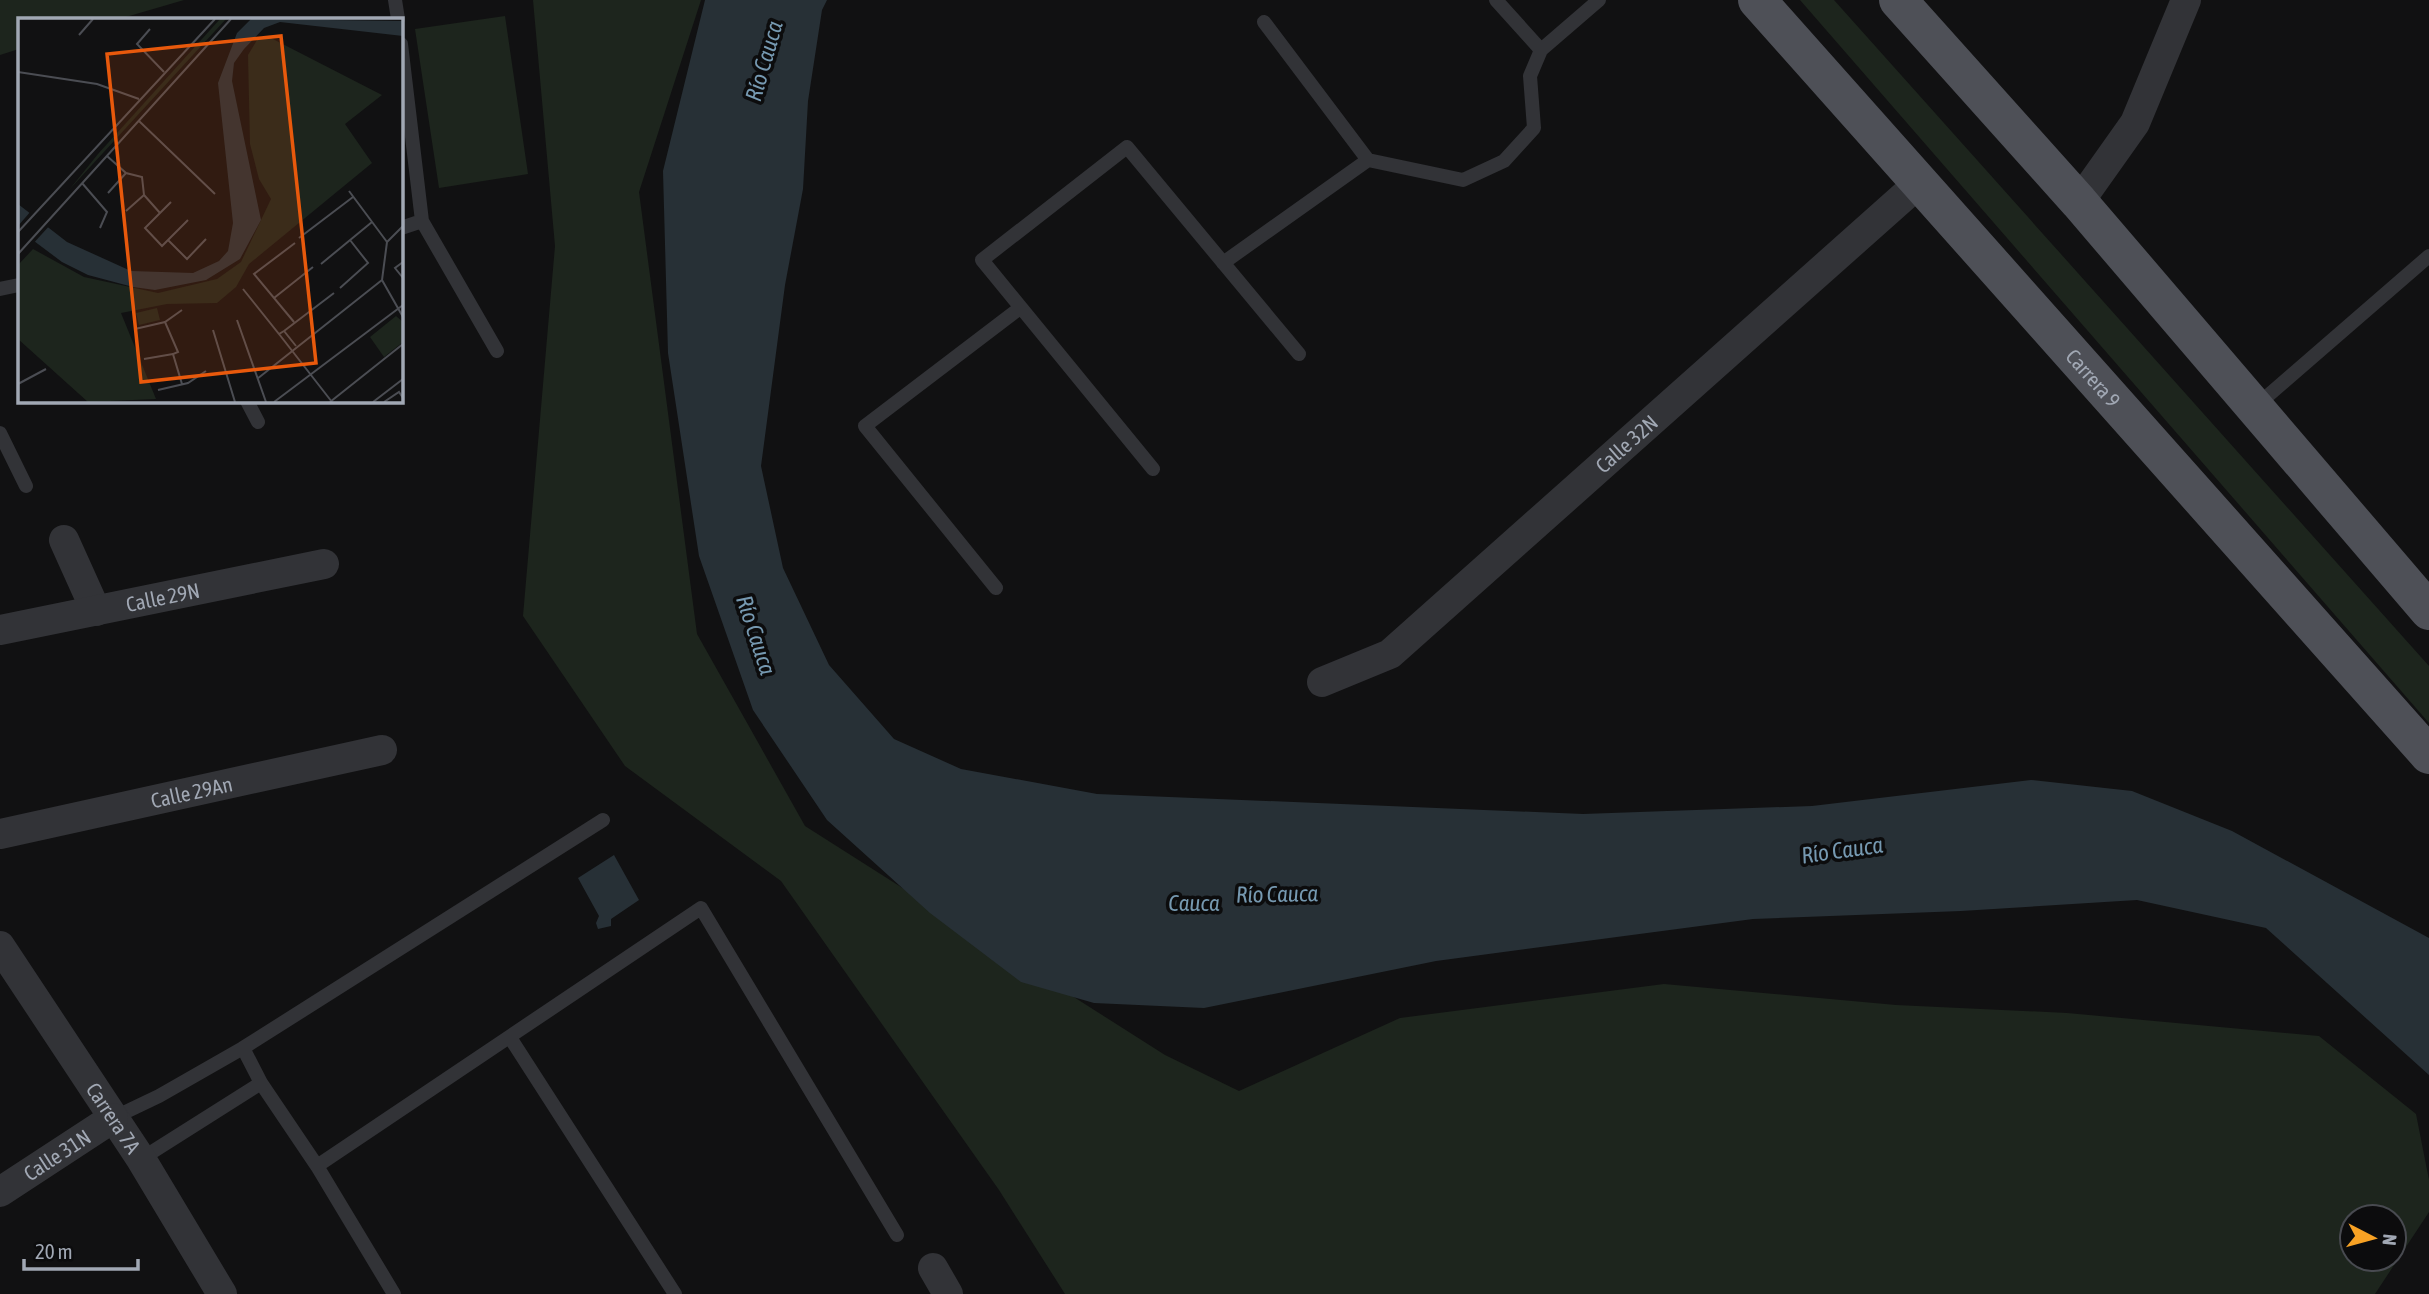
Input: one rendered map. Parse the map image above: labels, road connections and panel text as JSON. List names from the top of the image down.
{
  "streets": {
    "main road": ["Carrera 9"],
    "street": [
      "Calle 32N",
      "Calle 29N",
      "Calle 29An",
      "Carrera 7A",
      "Calle 31N"
    ]
  },
  "crossings": [
    ["Carrera 9", "Calle 32N"],
    ["Carrera 7A", "Calle 31N"]
  ],
  "water": ["Río Cauca", "Cauca"],
  "scale_bar": "20 m",
  "north": "right"
}
